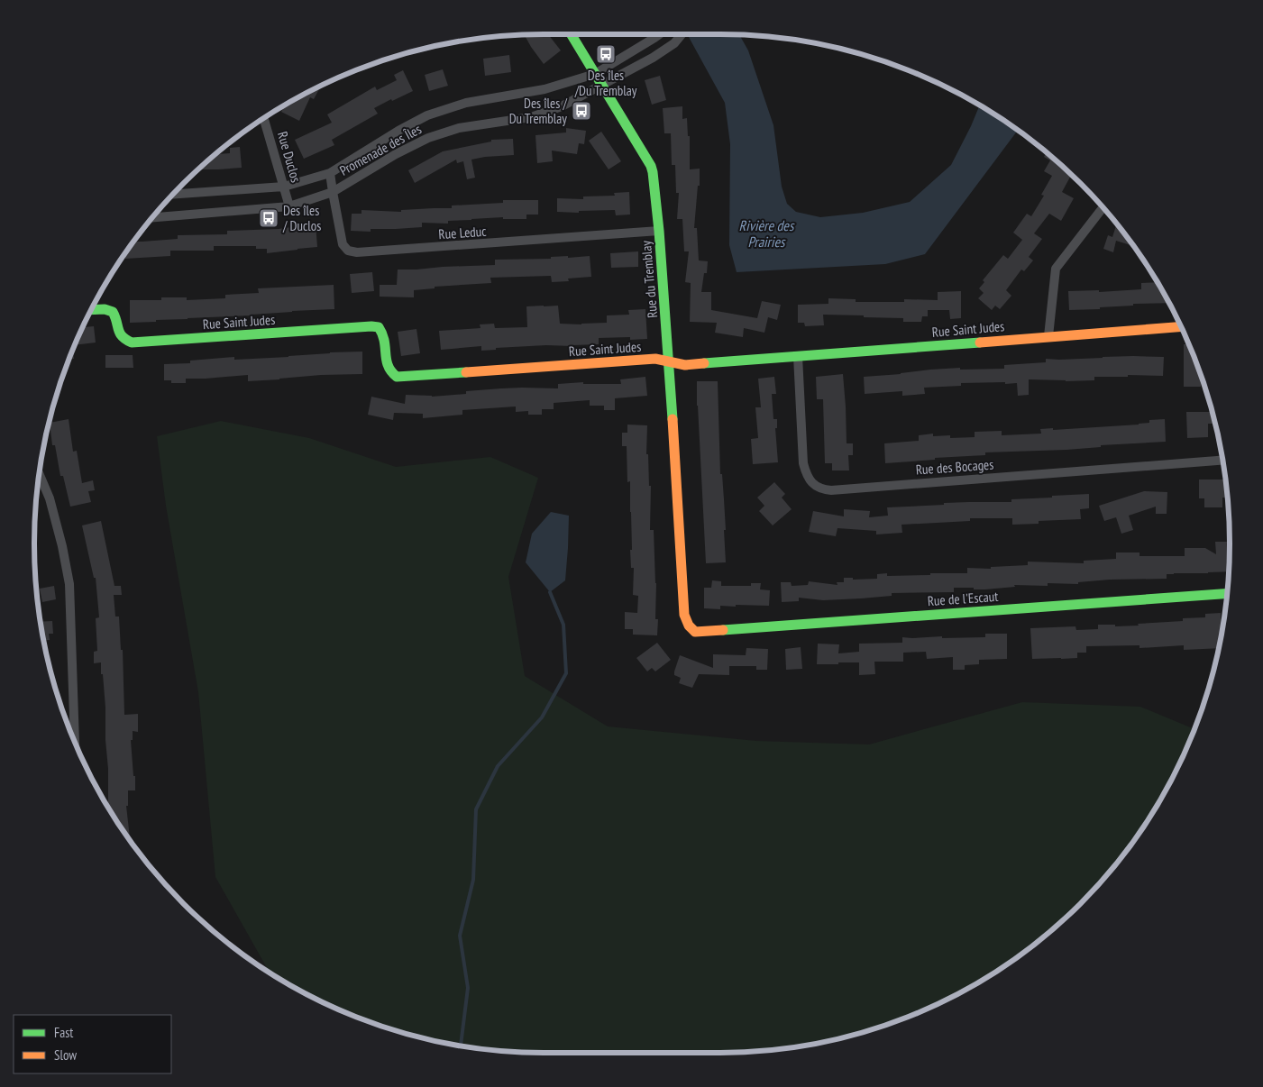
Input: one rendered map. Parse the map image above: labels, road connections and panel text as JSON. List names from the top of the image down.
{
  "streets": {
    "street": [
      "Promenade des Îles",
      "Rue Duclos",
      "Rue Leduc",
      "Rue du Tremblay",
      "Rue Saint Judes",
      "Rue des Bocages",
      "Rue de l'Escaut"
    ]
  },
  "crossings": [
    ["Promenade des Îles", "Rue Duclos"],
    ["Promenade des Îles", "Rue Leduc"],
    ["Promenade des Îles", "Rue du Tremblay"],
    ["Rue Leduc", "Rue du Tremblay"],
    ["Rue du Tremblay", "Rue Saint Judes"],
    ["Rue du Tremblay", "Rue de l'Escaut"],
    ["Rue Saint Judes", "Rue des Bocages"]
  ],
  "water": ["Rivière des Prairies"],
  "places": {
    "bus stop": ["Des îles /Du Tremblay", "Des îles / Du Tremblay", "Des îles / Duclos"]
  },
  "legend": ["Fast", "Slow"]
}
